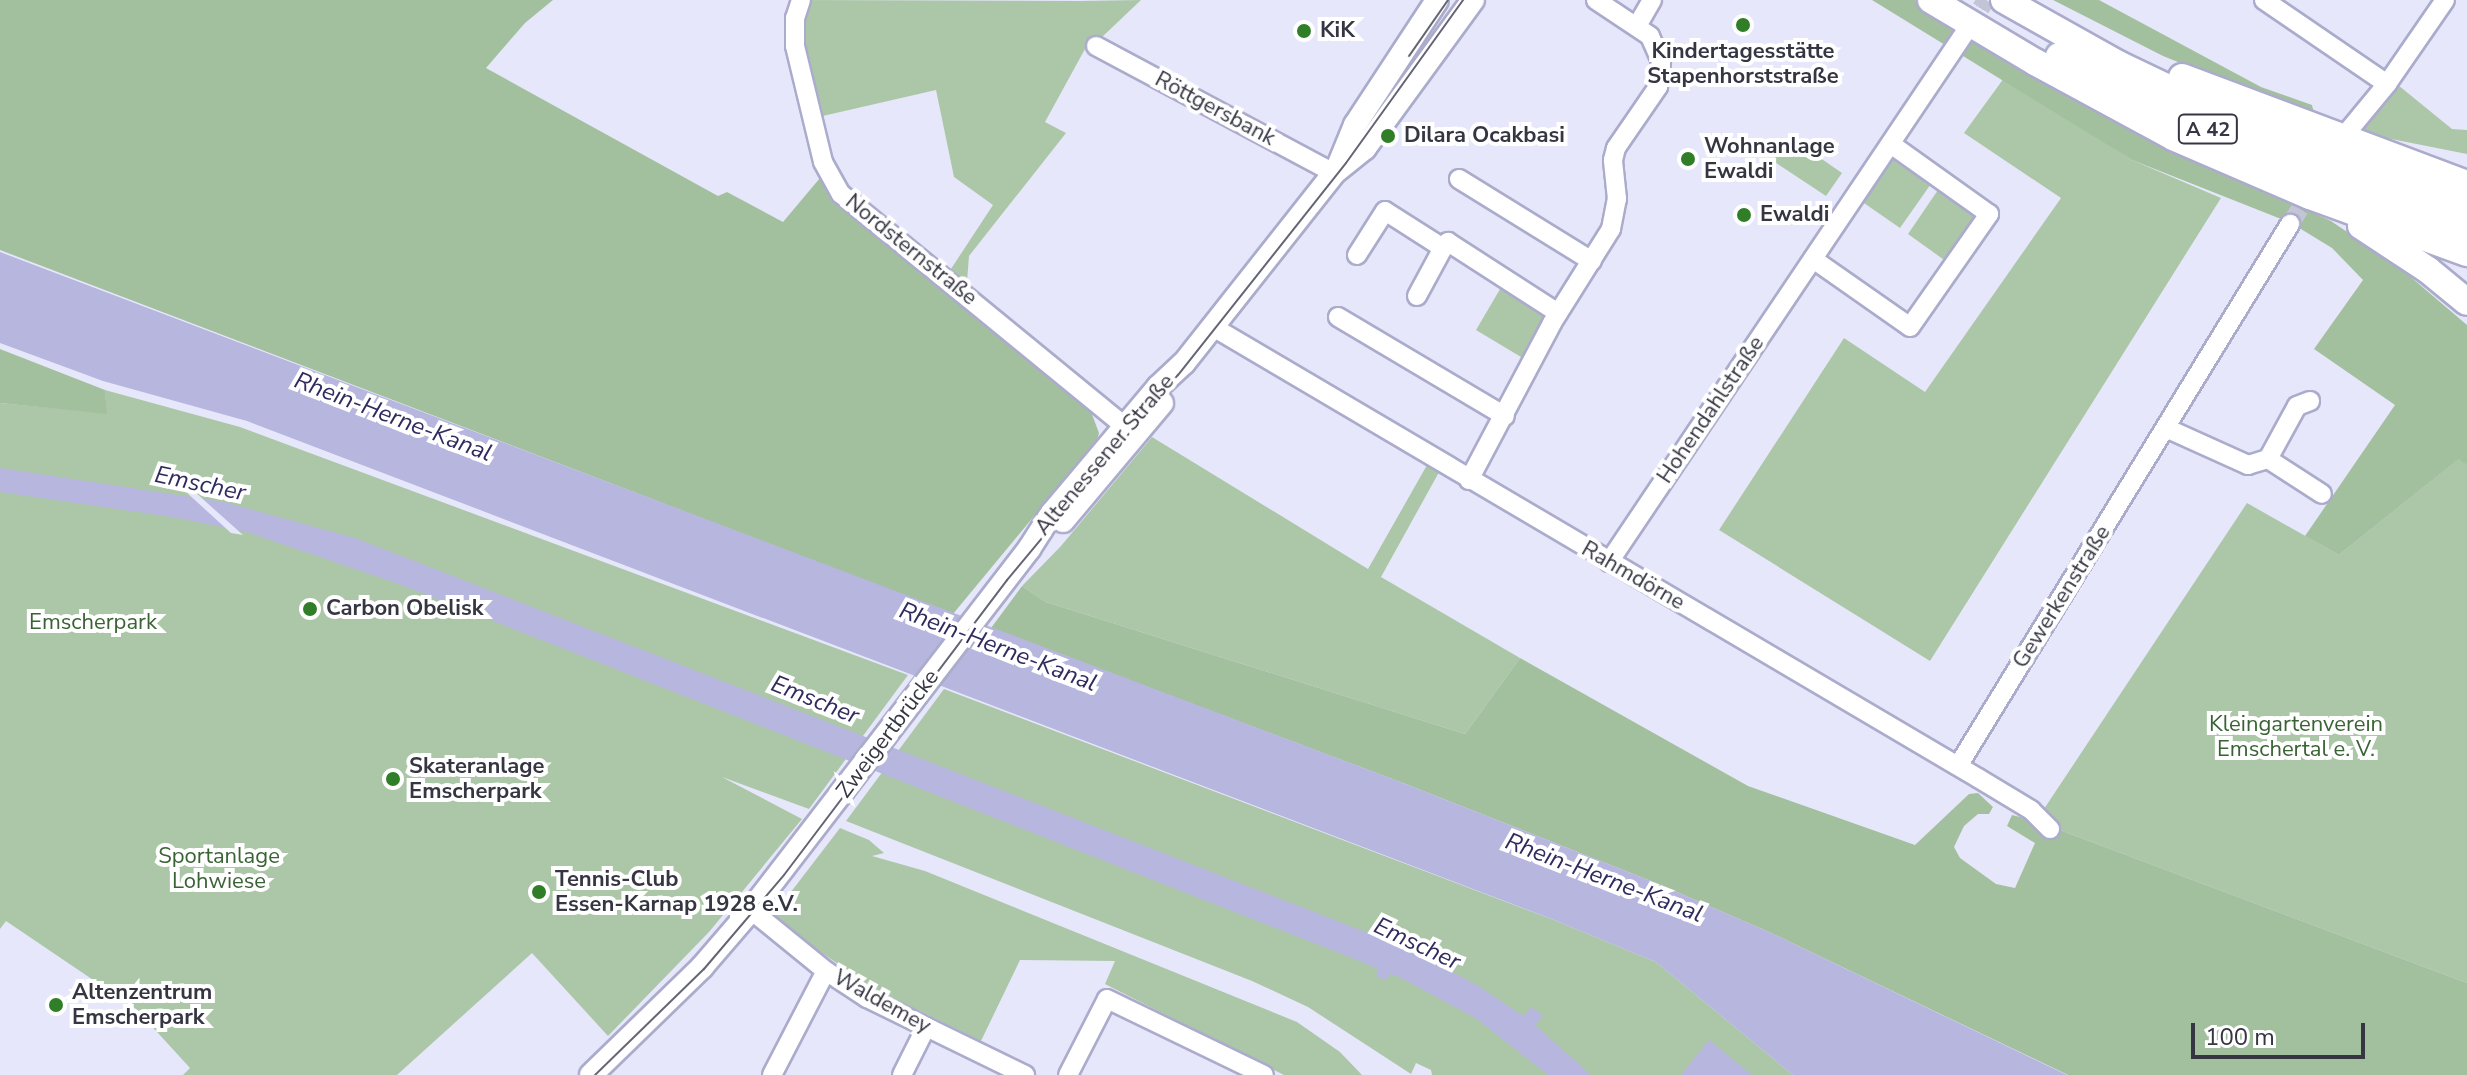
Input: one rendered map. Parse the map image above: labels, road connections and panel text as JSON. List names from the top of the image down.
{
  "streets": {
    "highway": ["A 42"],
    "main road": ["Altenessener Straße", "Zweigertbrücke"],
    "street": [
      "Röttgersbank",
      "Nordsternstraße",
      "Hohendahlstraße",
      "Rahmdörne",
      "Gewerkenstraße",
      "Waldemey"
    ]
  },
  "crossings": [
    ["Röttgersbank", "Altenessener Straße"],
    ["Nordsternstraße", "Altenessener Straße"],
    ["Hohendahlstraße", "Rahmdörne"],
    ["Altenessener Straße", "Rahmdörne"],
    ["Altenessener Straße", "Zweigertbrücke"],
    ["Rahmdörne", "Gewerkenstraße"],
    ["Zweigertbrücke", "Waldemey"]
  ],
  "water": ["Rhein-Herne-Kanal", "Emscher"],
  "parks": ["Emscherpark", "Kleingartenverein Emschertal e. V.", "Sportanlage Lohwiese"],
  "places": [
    "Kindertagesstätte Stapenhorststraße",
    "KiK",
    "Dilara Ocakbasi",
    "Wohnanlage Ewaldi",
    "Ewaldi",
    "Carbon Obelisk",
    "Skateranlage Emscherpark",
    "Tennis-Club Essen-Karnap 1928 e.V.",
    "Altenzentrum Emscherpark"
  ],
  "scale_bar": "100 m"
}
